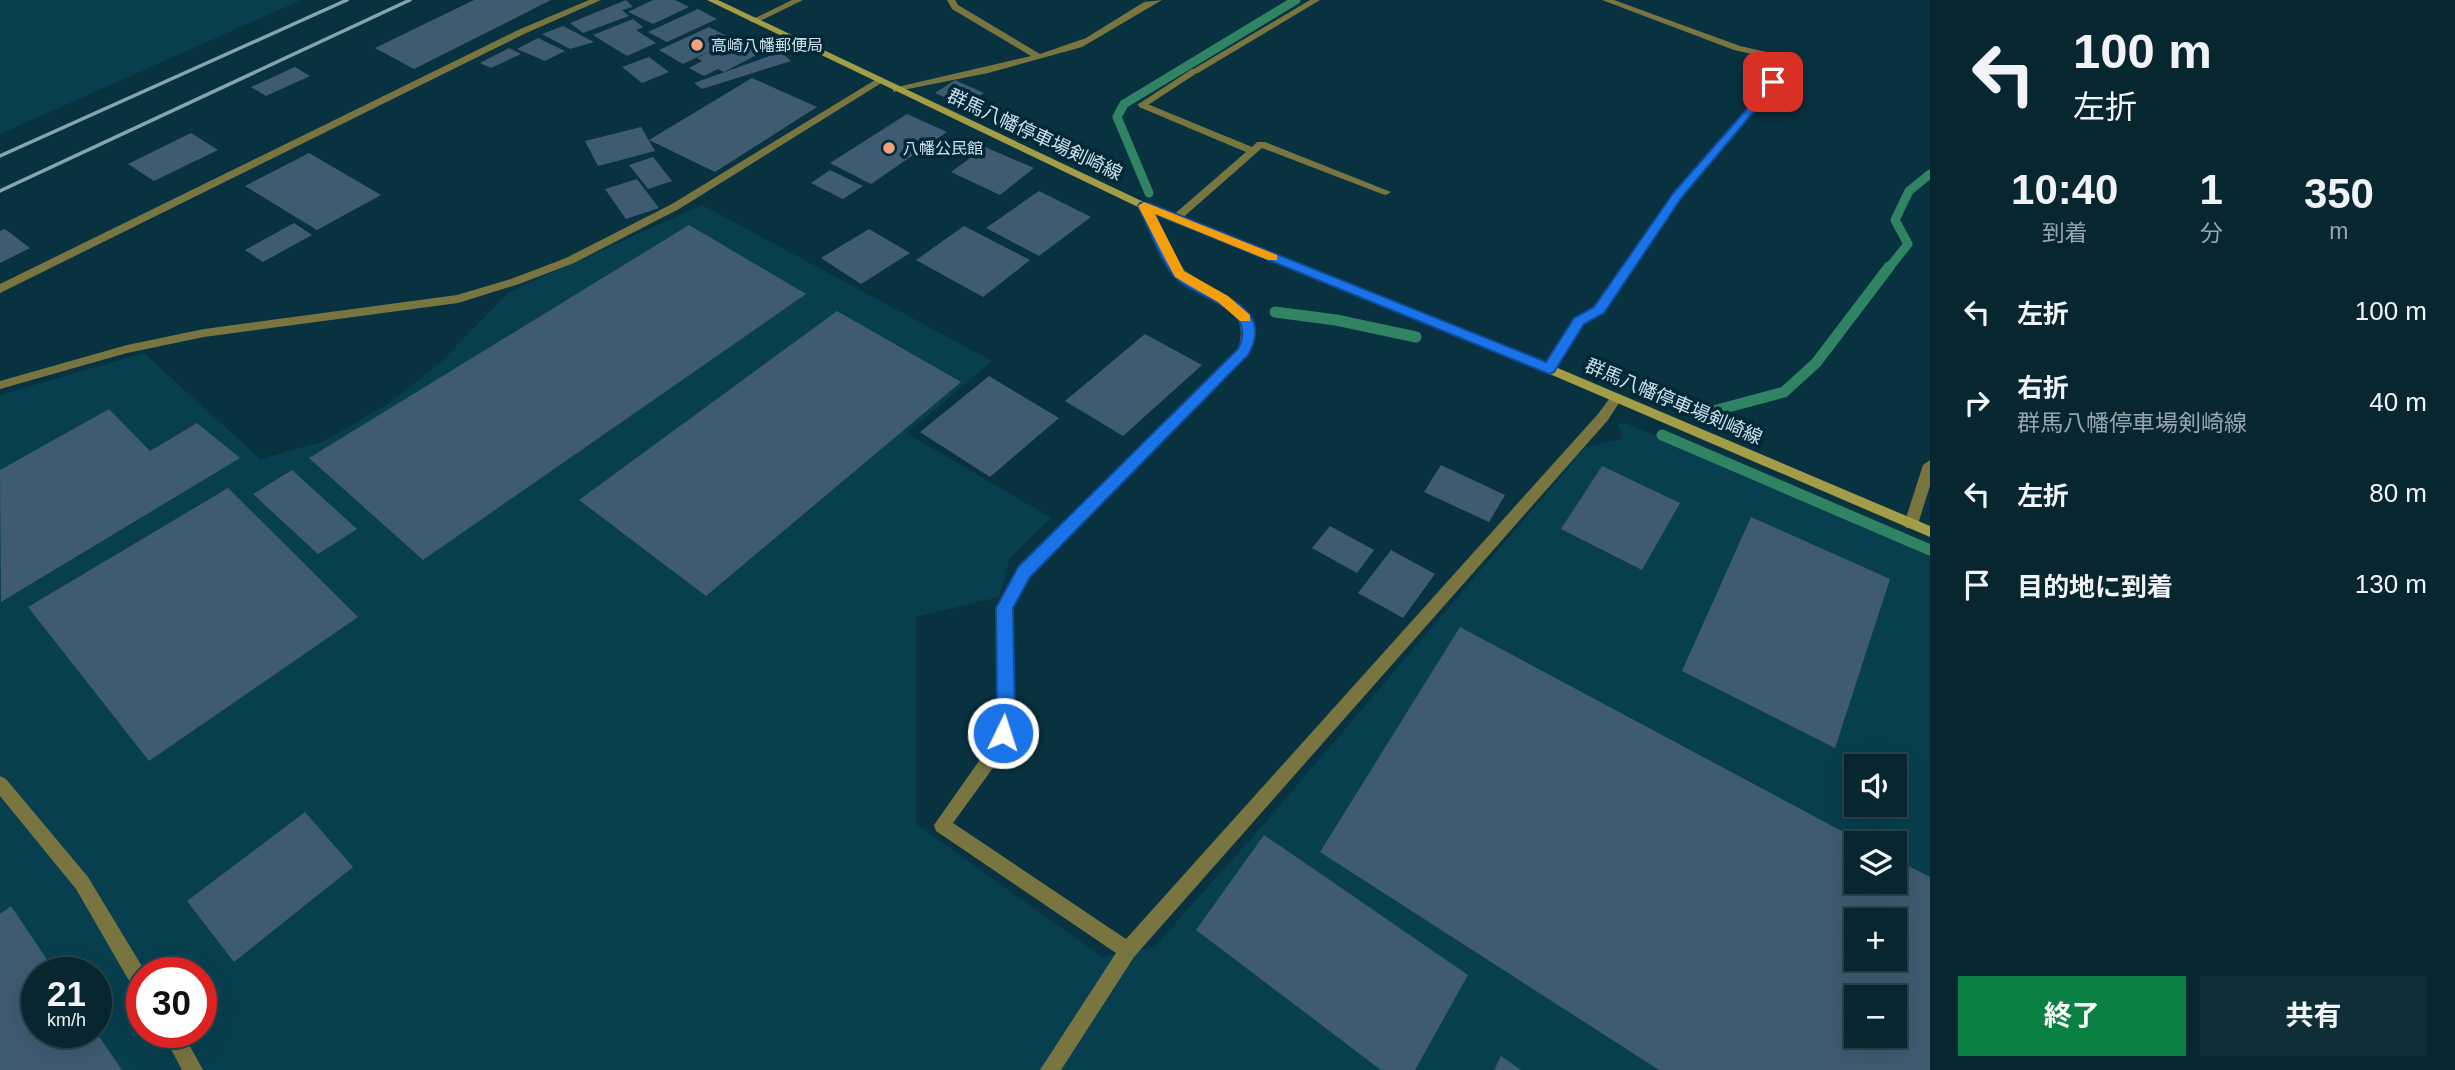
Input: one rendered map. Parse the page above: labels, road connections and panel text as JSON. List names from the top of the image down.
{
  "streets": {
    "main road": ["群馬八幡停車場剣崎線"]
  },
  "places": ["高崎八幡郵便局", "八幡公民館"],
  "page": {
    "turn": ["100 m", "左折"],
    "eta": [
      "10:40",
      "到着",
      "1",
      "分",
      "350",
      "m"
    ],
    "list": [
      {
        "name": "左折",
        "value": "100 m"
      },
      {
        "name": "右折",
        "note": "群馬八幡停車場剣崎線",
        "value": "40 m"
      },
      {
        "name": "左折",
        "value": "80 m"
      },
      {
        "name": "目的地に到着",
        "value": "130 m"
      }
    ],
    "map_buttons": ["+", "−"],
    "speed": "21 km/h",
    "limit": "30",
    "buttons": ["終了", "共有"]
  }
}
